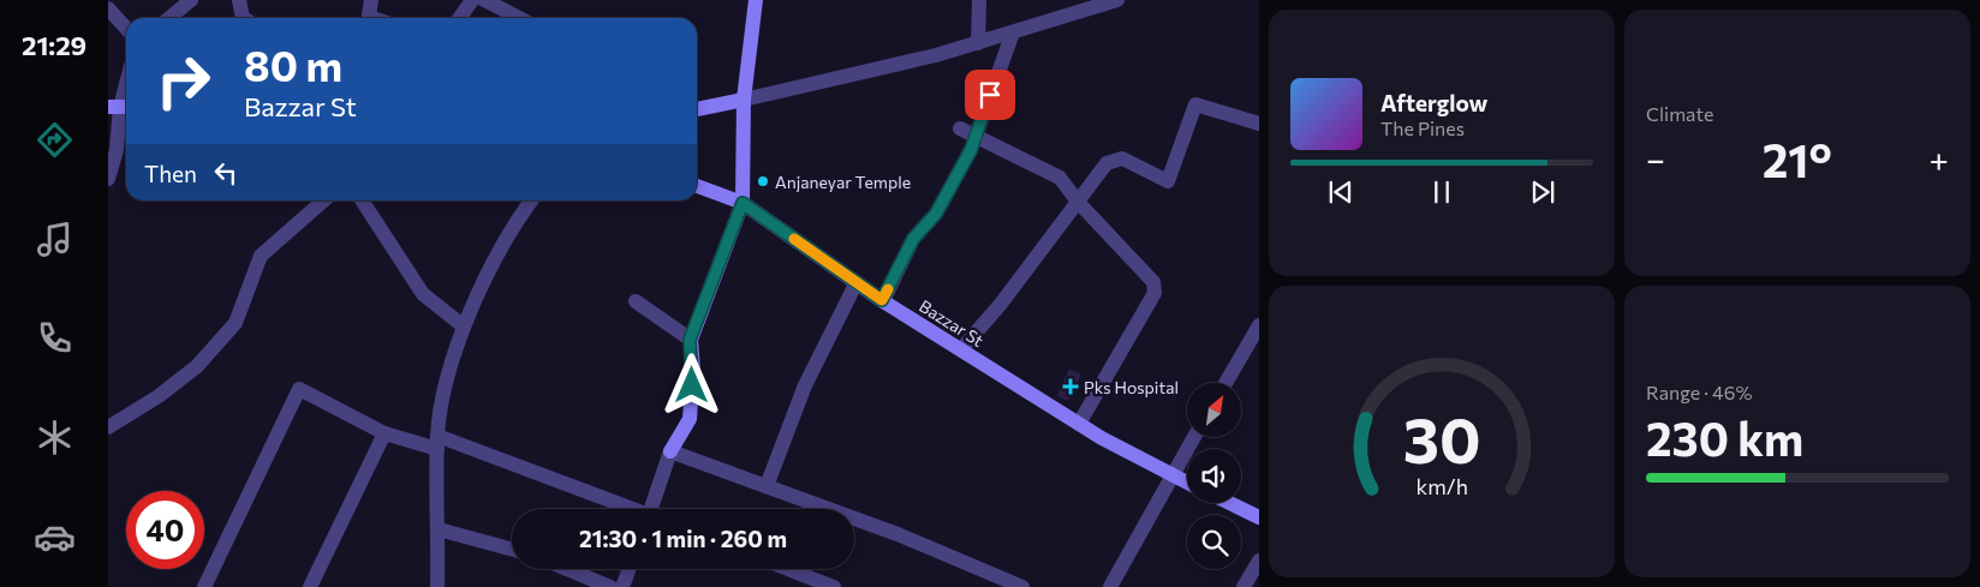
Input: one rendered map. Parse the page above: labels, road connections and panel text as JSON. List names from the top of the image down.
{
  "streets": {
    "main road": ["Bazzar St"]
  },
  "places": {
    "other": ["Anjaneyar Temple"],
    "health": ["Pks Hospital"]
  },
  "north": "top right",
  "page": {
    "tabs": "21:29",
    "tile": [
      "Climate",
      ["Range · 46%", "230 km"]
    ],
    "turn": ["80 m", "Bazzar St"],
    "song": ["Afterglow", "The Pines"],
    "heat": ["−", "21°", "+"],
    "then": "Then",
    "limit": "40",
    "trip": "21:30 · 1 min · 260 m",
    "gauge": ["30", "km/h"]
  }
}
